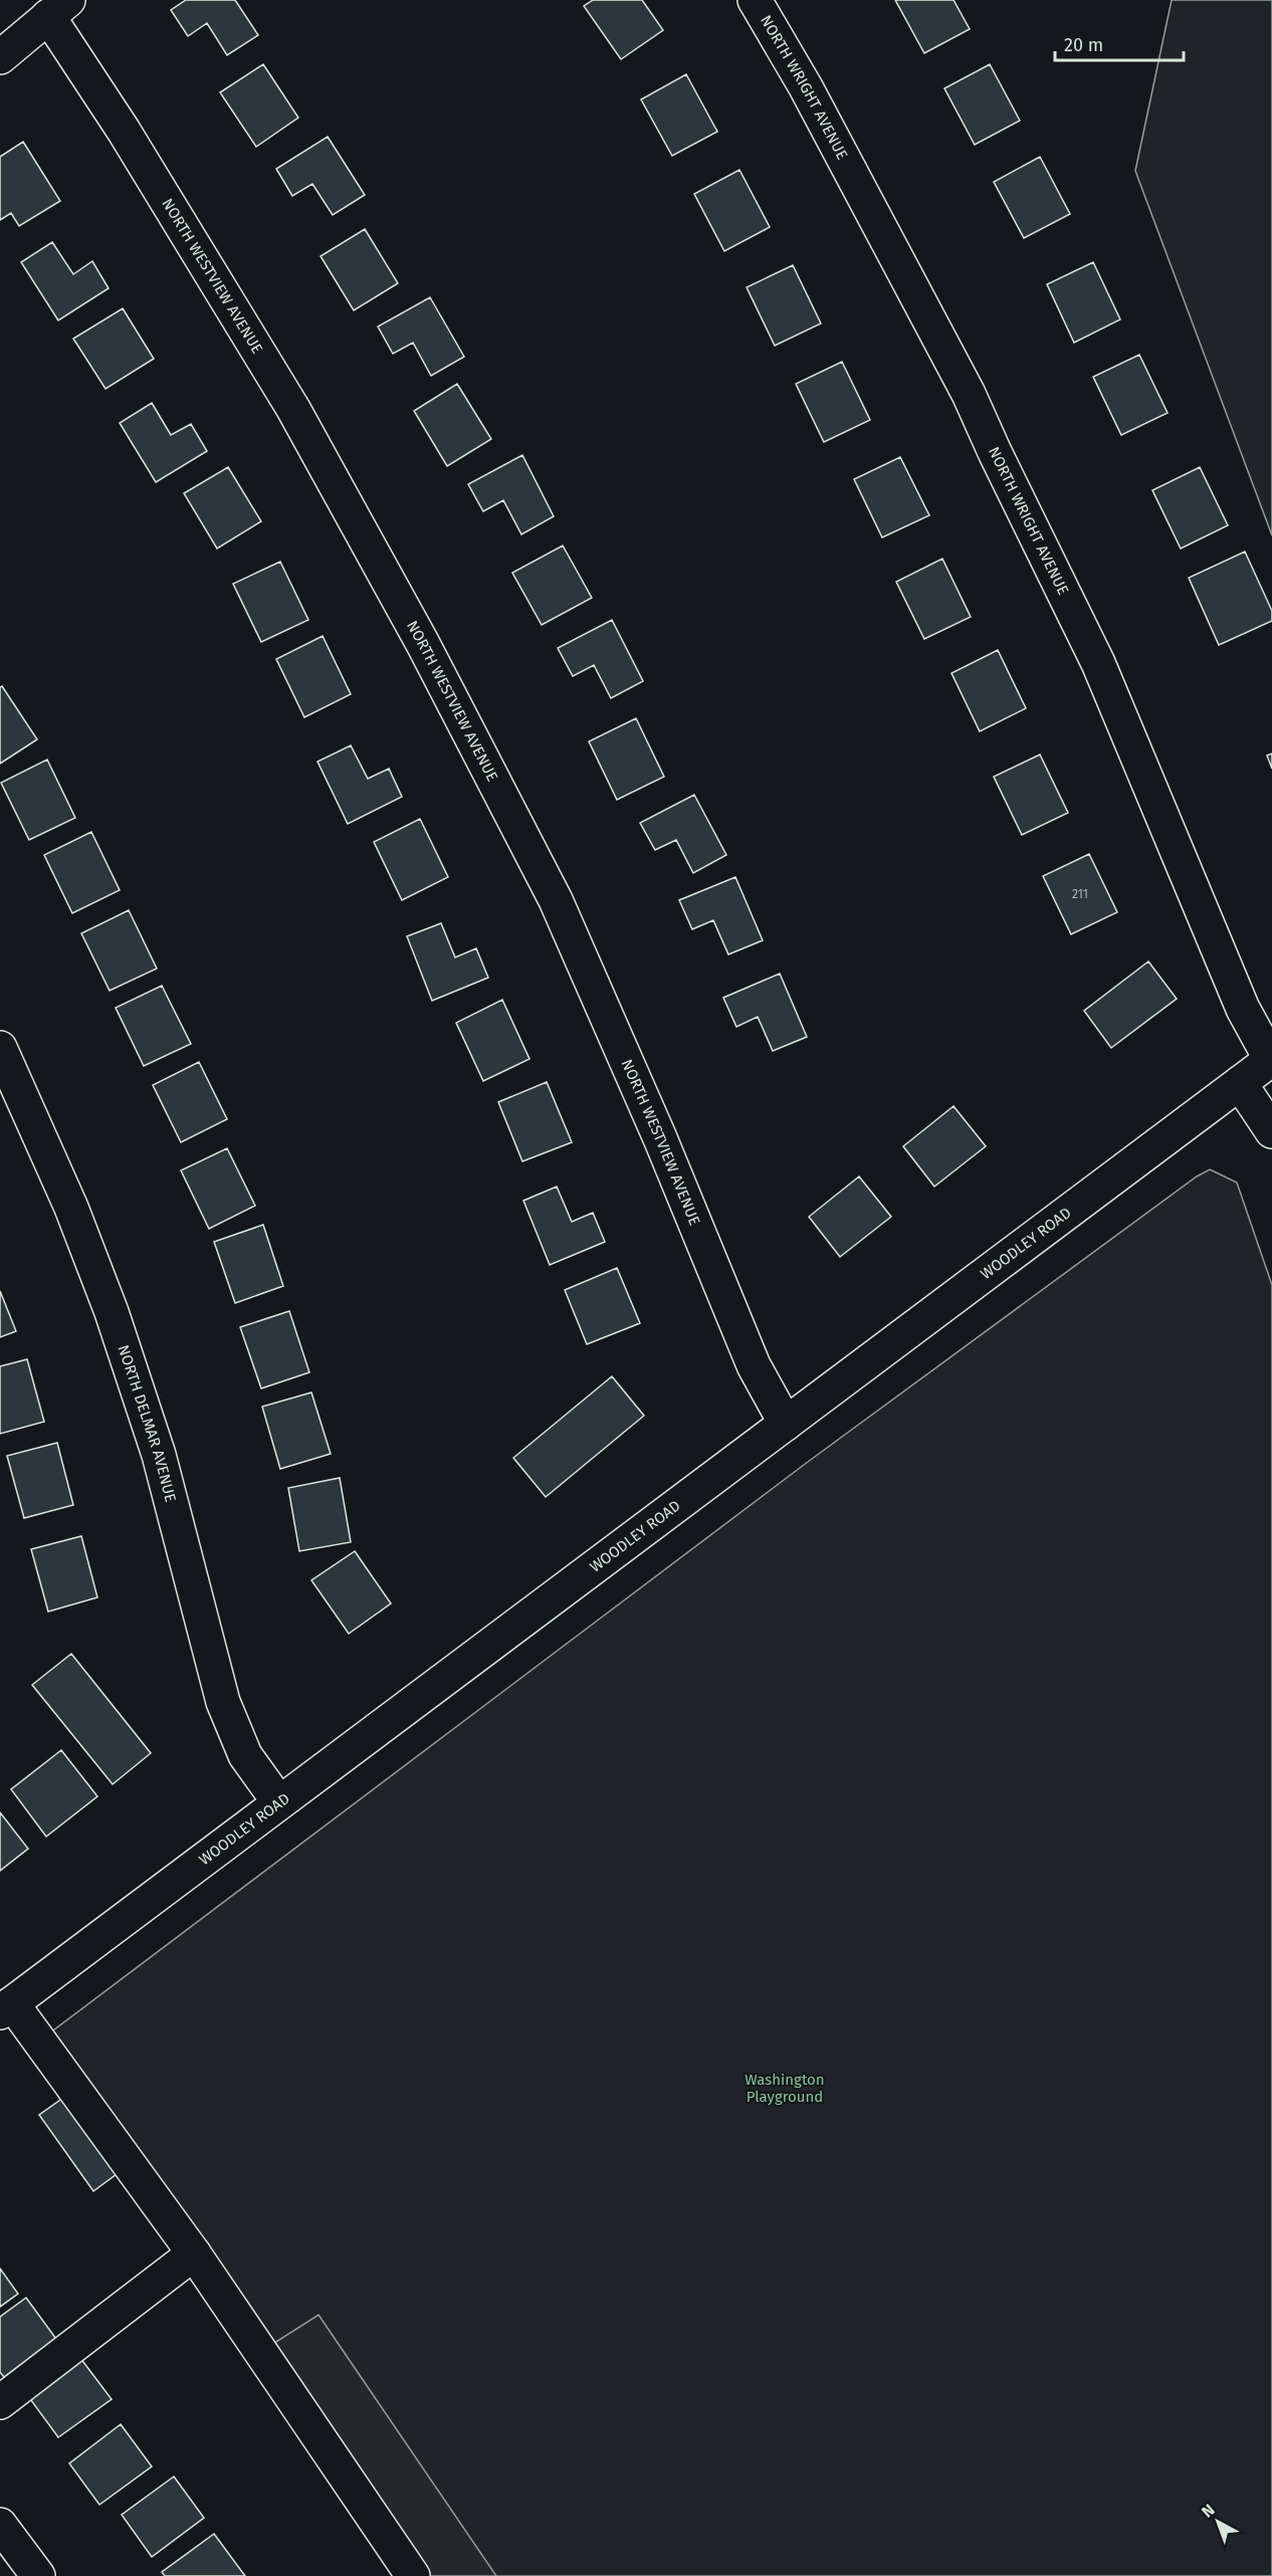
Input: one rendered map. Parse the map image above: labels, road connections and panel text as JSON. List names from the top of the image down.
{
  "streets": {
    "street": [
      "NORTH WRIGHT AVENUE",
      "NORTH WESTVIEW AVENUE",
      "WOODLEY ROAD",
      "NORTH DELMAR AVENUE"
    ]
  },
  "crossings": [
    ["NORTH WRIGHT AVENUE", "WOODLEY ROAD"],
    ["NORTH WESTVIEW AVENUE", "WOODLEY ROAD"],
    ["WOODLEY ROAD", "NORTH DELMAR AVENUE"]
  ],
  "parks": ["Washington Playground"],
  "house_numbers": ["211"],
  "scale_bar": "20 m",
  "north": "top left"
}
